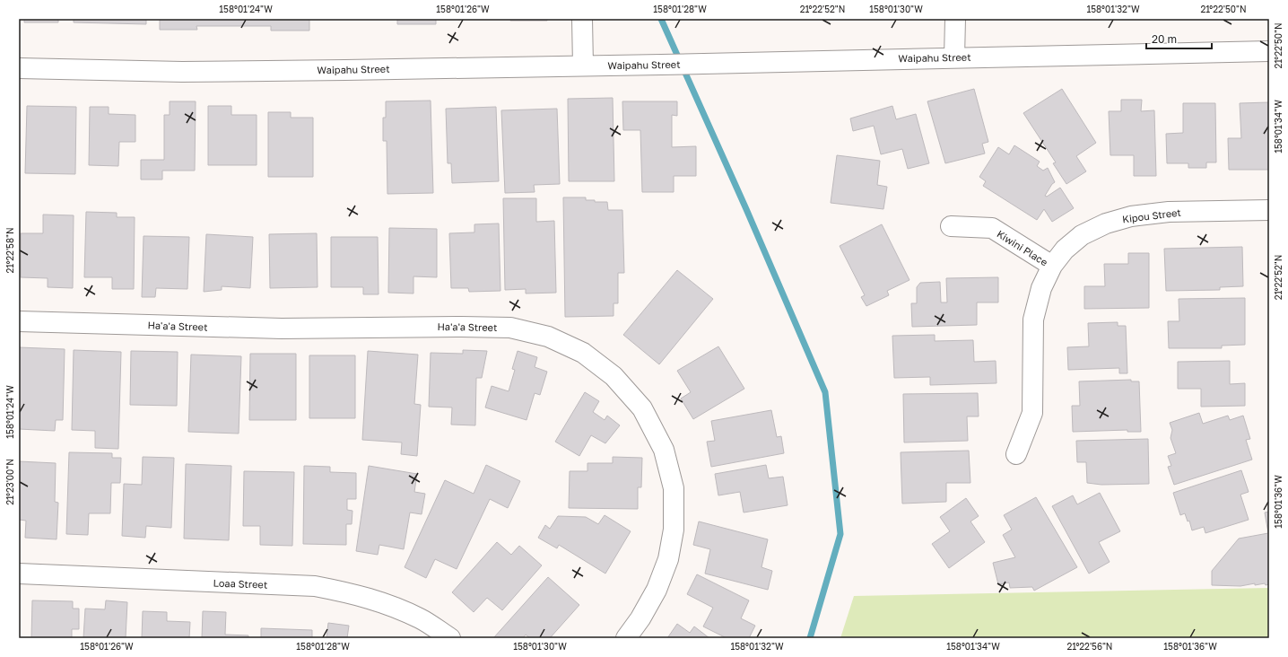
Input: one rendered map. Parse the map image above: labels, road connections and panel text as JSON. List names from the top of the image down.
{
  "streets": {
    "street": [
      "Waipahu Street",
      "Kipou Street",
      "Kiwini Place",
      "Ha'a'a Street",
      "Loaa Street"
    ]
  },
  "crossings": [
    ["Kipou Street", "Kiwini Place"]
  ],
  "scale_bar": "20 m",
  "coordinates": [
    "158°01'24\"W",
    "158°01'26\"W",
    "158°01'28\"W",
    "21°22'52\"N",
    "158°01'30\"W",
    "158°01'32\"W",
    "21°22'50\"N",
    "158°01'34\"W",
    "21°22'58\"N",
    "21°23'00\"N",
    "158°01'36\"W",
    "21°22'56\"N"
  ]
}
